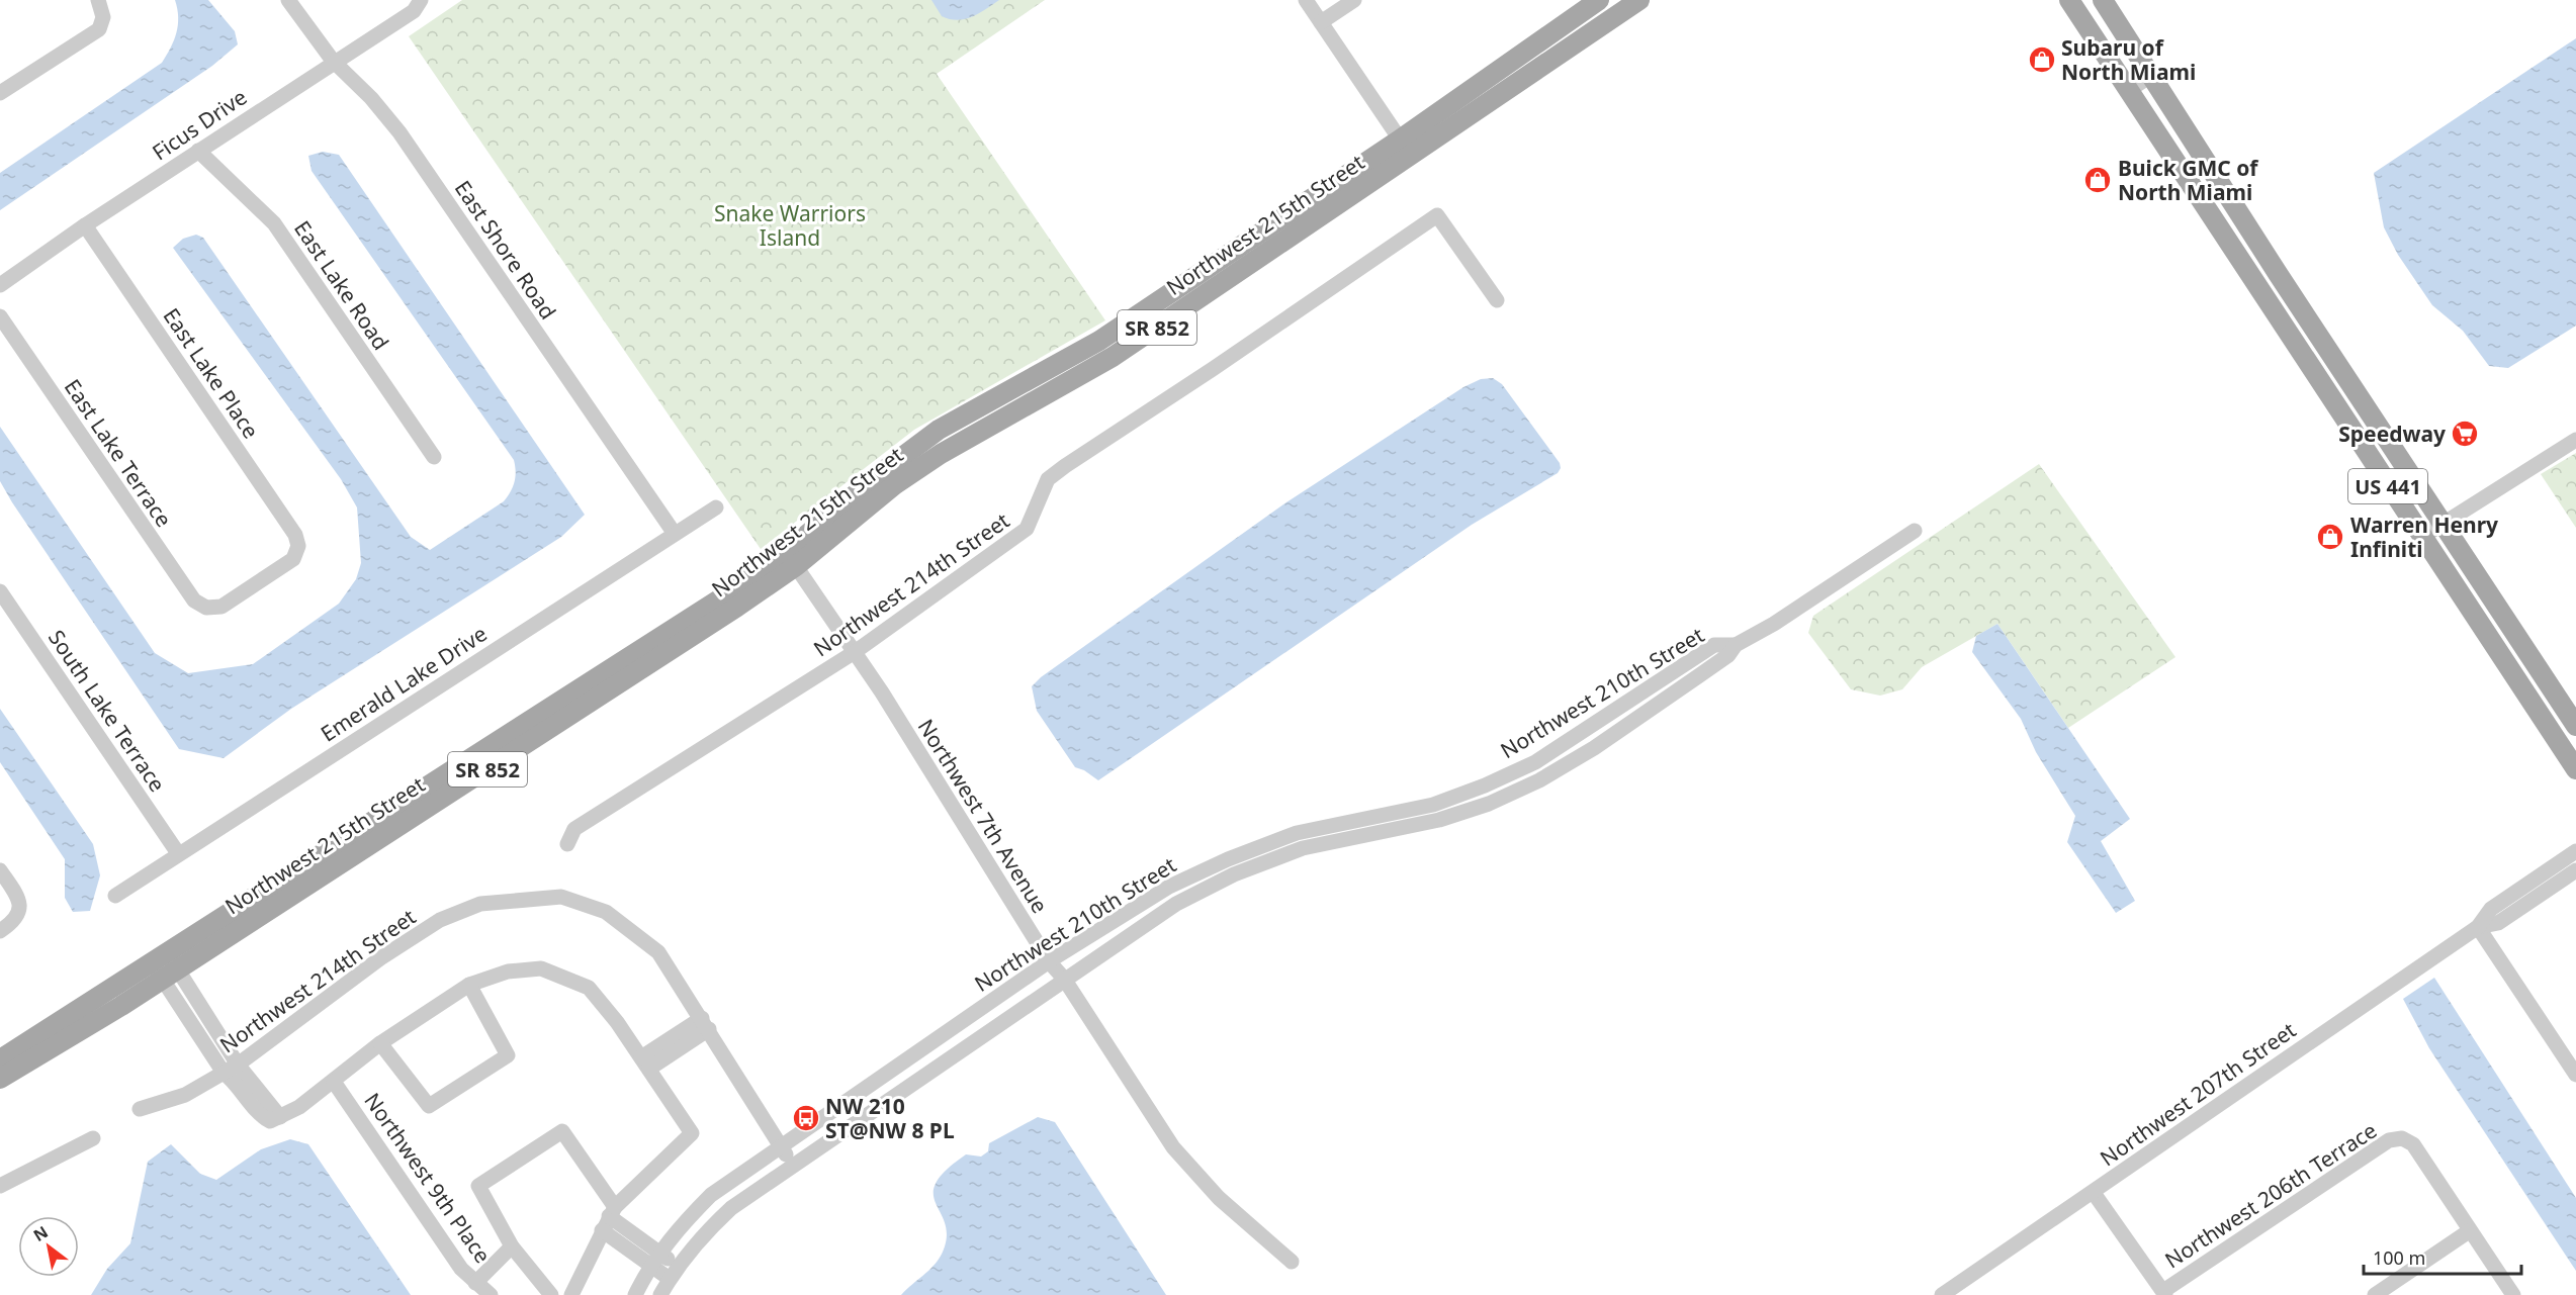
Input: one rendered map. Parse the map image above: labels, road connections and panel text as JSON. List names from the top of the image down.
{
  "streets": {
    "main road": ["Northwest 215th Street", "SR 852", "US 441"],
    "street": [
      "Ficus Drive",
      "East Shore Road",
      "East Lake Road",
      "East Lake Place",
      "East Lake Terrace",
      "Northwest 214th Street",
      "Emerald Lake Drive",
      "Northwest 210th Street",
      "South Lake Terrace",
      "Northwest 7th Avenue",
      "Northwest 207th Street",
      "Northwest 9th Place",
      "Northwest 206th Terrace"
    ]
  },
  "crossings": [
    ["Ficus Drive", "East Shore Road"],
    ["Ficus Drive", "East Lake Road"],
    ["Ficus Drive", "East Lake Place"],
    ["Northwest 215th Street", "Northwest 7th Avenue"],
    ["East Shore Road", "Emerald Lake Drive"],
    ["East Lake Place", "East Lake Terrace"],
    ["Northwest 214th Street", "Northwest 7th Avenue"],
    ["Emerald Lake Drive", "South Lake Terrace"],
    ["Northwest 210th Street", "Northwest 7th Avenue"]
  ],
  "parks": ["Snake Warriors Island"],
  "places": {
    "shop": ["Subaru of North Miami", "Buick GMC of North Miami", "Warren Henry Infiniti"],
    "supermarket": ["Speedway"],
    "bus stop": ["NW 210 ST@NW 8 PL"]
  },
  "scale_bar": "100 m",
  "north": "top left"
}
